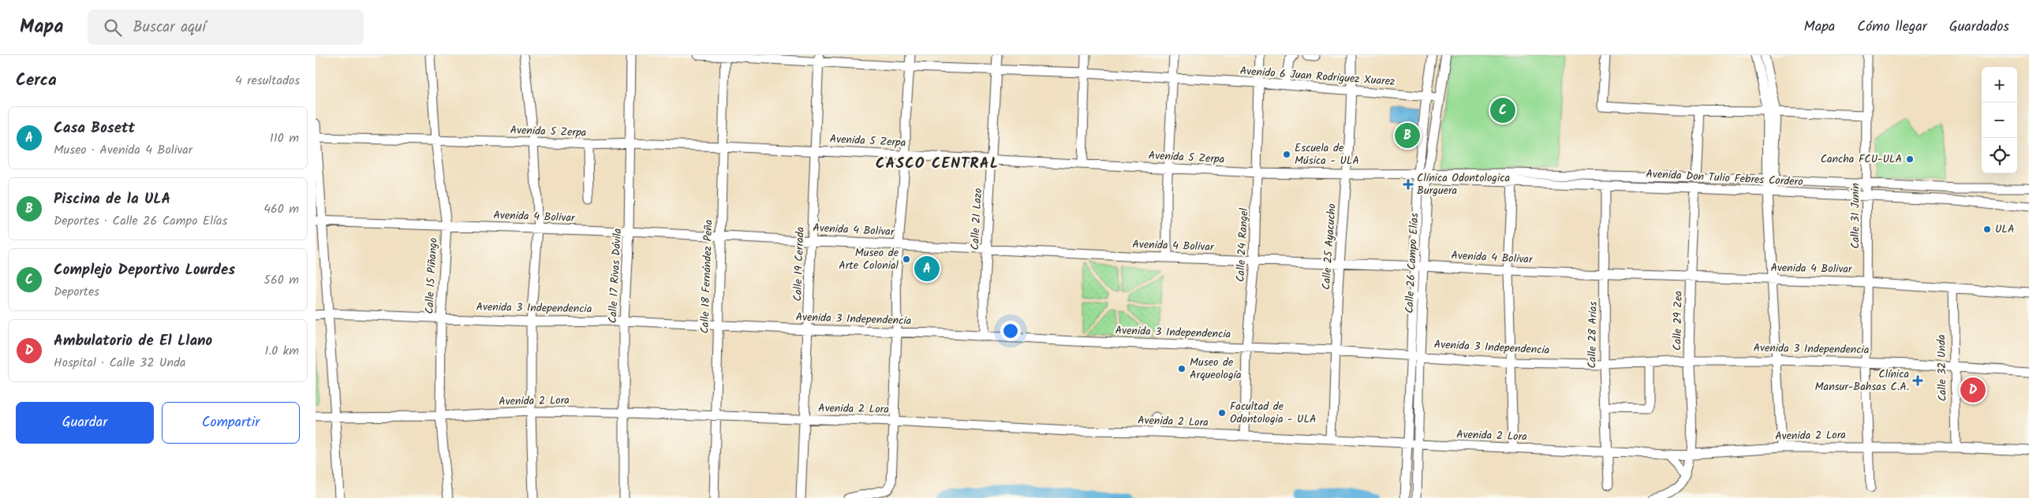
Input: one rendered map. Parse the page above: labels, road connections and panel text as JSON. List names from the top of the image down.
{
  "streets": {
    "street": [
      "Avenido 6 Juan Rodriguez Xuarez",
      "Avenida 5 Zerpa",
      "Avenida Don Tulio Febres Cordero",
      "Calle 31 Junin",
      "Avenida 4 Bolivar",
      "Calle 21 Lazo",
      "Calle 24 Rangel",
      "Calle 25 Ayacucho",
      "Calle 26 Campo Elías",
      "Calle 19 Cerrada",
      "Calle 15 Piñango",
      "Calle 17 Rivas Dávila",
      "Calle 18 Fernández Peña",
      "Avenida 3 Independencia",
      "Calle 29 Zea",
      "Calle 28 Arias",
      "Calle 32 Unda",
      "Avenida 2 Lora"
    ]
  },
  "crossings": [
    ["Avenido 6 Juan Rodriguez Xuarez", "Calle 21 Lazo"],
    ["Avenido 6 Juan Rodriguez Xuarez", "Calle 24 Rangel"],
    ["Avenido 6 Juan Rodriguez Xuarez", "Calle 25 Ayacucho"],
    ["Avenido 6 Juan Rodriguez Xuarez", "Calle 26 Campo Elías"],
    ["Avenido 6 Juan Rodriguez Xuarez", "Calle 19 Cerrada"],
    ["Avenido 6 Juan Rodriguez Xuarez", "Calle 18 Fernández Peña"],
    ["Avenida 5 Zerpa", "Avenida Don Tulio Febres Cordero"],
    ["Avenida 5 Zerpa", "Calle 21 Lazo"],
    ["Avenida 5 Zerpa", "Calle 24 Rangel"],
    ["Avenida 5 Zerpa", "Calle 25 Ayacucho"],
    ["Avenida 5 Zerpa", "Calle 26 Campo Elías"],
    ["Avenida 5 Zerpa", "Calle 19 Cerrada"],
    ["Avenida 5 Zerpa", "Calle 15 Piñango"],
    ["Avenida 5 Zerpa", "Calle 17 Rivas Dávila"],
    ["Avenida 5 Zerpa", "Calle 18 Fernández Peña"],
    ["Avenida Don Tulio Febres Cordero", "Calle 31 Junin"],
    ["Avenida Don Tulio Febres Cordero", "Calle 26 Campo Elías"],
    ["Avenida Don Tulio Febres Cordero", "Calle 29 Zea"],
    ["Avenida Don Tulio Febres Cordero", "Calle 28 Arias"],
    ["Calle 31 Junin", "Avenida 4 Bolivar"],
    ["Calle 31 Junin", "Avenida 3 Independencia"],
    ["Calle 31 Junin", "Avenida 2 Lora"],
    ["Avenida 4 Bolivar", "Calle 21 Lazo"],
    ["Avenida 4 Bolivar", "Calle 24 Rangel"],
    ["Avenida 4 Bolivar", "Calle 25 Ayacucho"],
    ["Avenida 4 Bolivar", "Calle 26 Campo Elías"],
    ["Avenida 4 Bolivar", "Calle 19 Cerrada"],
    ["Avenida 4 Bolivar", "Calle 15 Piñango"],
    ["Avenida 4 Bolivar", "Calle 17 Rivas Dávila"],
    ["Avenida 4 Bolivar", "Calle 18 Fernández Peña"],
    ["Avenida 4 Bolivar", "Calle 29 Zea"],
    ["Avenida 4 Bolivar", "Calle 28 Arias"],
    ["Avenida 4 Bolivar", "Calle 32 Unda"],
    ["Calle 21 Lazo", "Avenida 3 Independencia"],
    ["Calle 24 Rangel", "Avenida 3 Independencia"],
    ["Calle 24 Rangel", "Avenida 2 Lora"],
    ["Calle 25 Ayacucho", "Avenida 3 Independencia"],
    ["Calle 25 Ayacucho", "Avenida 2 Lora"],
    ["Calle 26 Campo Elías", "Avenida 3 Independencia"],
    ["Calle 26 Campo Elías", "Avenida 2 Lora"],
    ["Calle 19 Cerrada", "Avenida 3 Independencia"],
    ["Calle 19 Cerrada", "Avenida 2 Lora"],
    ["Calle 15 Piñango", "Avenida 3 Independencia"],
    ["Calle 15 Piñango", "Avenida 2 Lora"],
    ["Calle 17 Rivas Dávila", "Avenida 3 Independencia"],
    ["Calle 17 Rivas Dávila", "Avenida 2 Lora"],
    ["Calle 18 Fernández Peña", "Avenida 3 Independencia"],
    ["Calle 18 Fernández Peña", "Avenida 2 Lora"],
    ["Avenida 3 Independencia", "Calle 29 Zea"],
    ["Avenida 3 Independencia", "Calle 28 Arias"],
    ["Avenida 3 Independencia", "Calle 32 Unda"],
    ["Calle 29 Zea", "Avenida 2 Lora"],
    ["Calle 28 Arias", "Avenida 2 Lora"],
    ["Calle 32 Unda", "Avenida 2 Lora"]
  ],
  "districts": ["CASCO CENTRAL"],
  "places": {
    "other": [
      "Escuela de Música - ULA",
      "Cancha FCU-ULA",
      "ULA",
      "Museo de Arte Colonial",
      "Museo de Arqueología",
      "Facultad de Odontologia - ULA"
    ],
    "health": ["Clínica Odontologica Burguera", "Clínica Mansur-Bahsas C.A."]
  },
  "page": {
    "header": "Mapa",
    "search": "Buscar aquí",
    "nav": ["Mapa", "Cómo llegar", "Guardados"],
    "heading": ["Cerca", "4 resultados"],
    "map_buttons": ["+", "−"],
    "pins": [
      "C",
      "B",
      "A",
      "D"
    ],
    "list": [
      {
        "mark": "A",
        "name": "Casa Bosett",
        "note": "Museo · Avenida 4 Bolivar",
        "value": "110 m"
      },
      {
        "mark": "B",
        "name": "Piscina de la ULA",
        "note": "Deportes · Calle 26 Campo Elías",
        "value": "460 m"
      },
      {
        "mark": "C",
        "name": "Complejo Deportivo Lourdes",
        "note": "Deportes",
        "value": "560 m"
      },
      {
        "mark": "D",
        "name": "Ambulatorio de El Llano",
        "note": "Hospital · Calle 32 Unda",
        "value": "1.0 km"
      }
    ],
    "buttons": ["Guardar", "Compartir"]
  }
}
